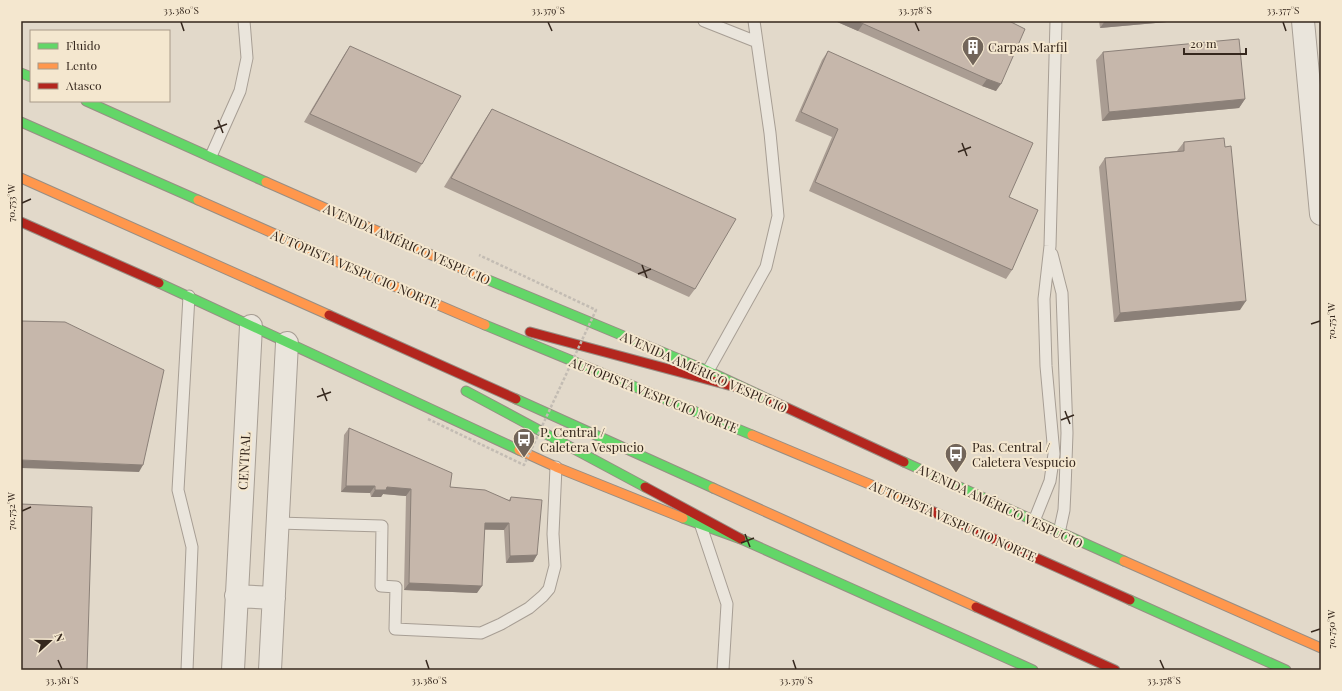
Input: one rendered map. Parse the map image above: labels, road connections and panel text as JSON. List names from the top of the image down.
{
  "streets": {
    "main road": ["AVENIDA AMÉRICO VESPUCIO", "AUTOPISTA VESPUCIO NORTE"],
    "street": ["CENTRAL"]
  },
  "places": {
    "building": ["Carpas Marfil"],
    "bus stop": ["P. Central / Caletera Vespucio", "Pas. Central / Caletera Vespucio"]
  },
  "legend": ["Fluido", "Lento", "Atasco"],
  "scale_bar": "20 m",
  "north": "right",
  "coordinates": [
    "33.380°S",
    "33.379°S",
    "33.378°S",
    "33.377°S",
    "70.753°W",
    "70.751°W",
    "70.752°W",
    "70.750°W",
    "33.381°S"
  ]
}
